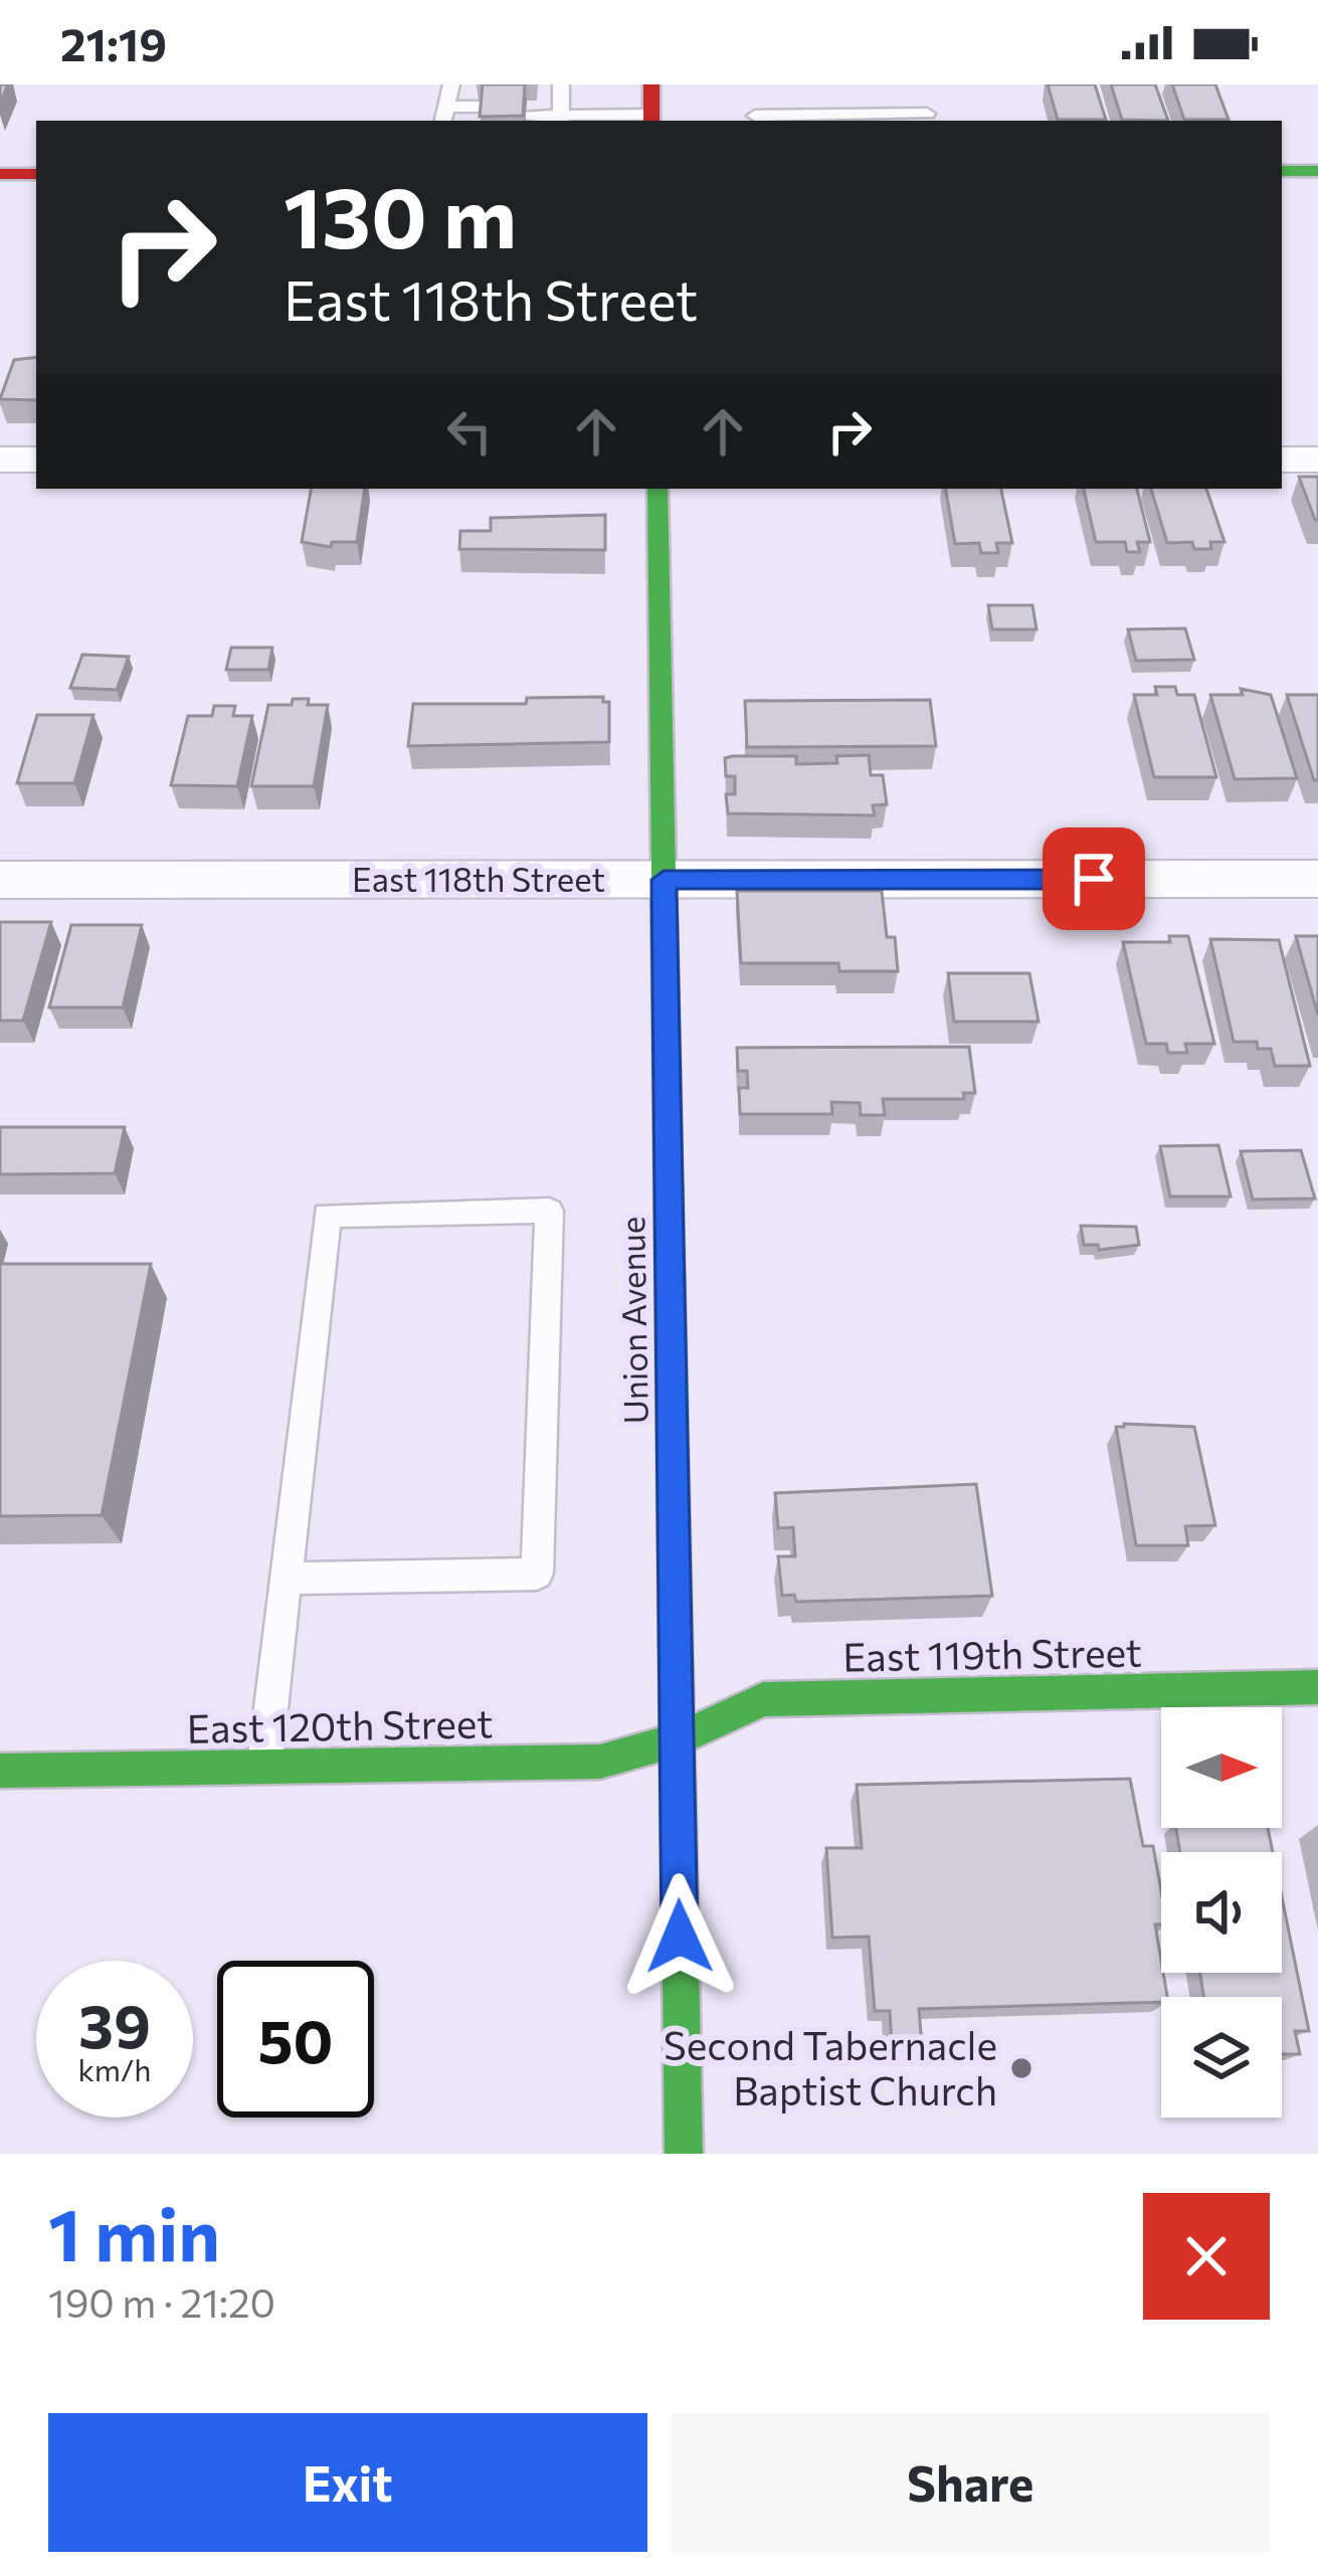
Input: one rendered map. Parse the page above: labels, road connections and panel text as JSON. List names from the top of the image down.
{
  "streets": {
    "main road": ["Union Avenue", "East 119th Street", "East 120th Street"],
    "street": ["East 118th Street"]
  },
  "crossings": [
    ["East 118th Street", "Union Avenue"],
    ["Union Avenue", "East 119th Street"],
    ["Union Avenue", "East 120th Street"],
    ["East 119th Street", "East 120th Street"]
  ],
  "places": ["Second Tabernacle Baptist Church"],
  "north": "right",
  "page": {
    "status": "21:19",
    "turn": ["130 m", "East 118th Street"],
    "speed": "39 km/h",
    "limit": "50",
    "heading": ["1 min", "190 m · 21:20"],
    "buttons": ["Exit", "Share"]
  }
}
